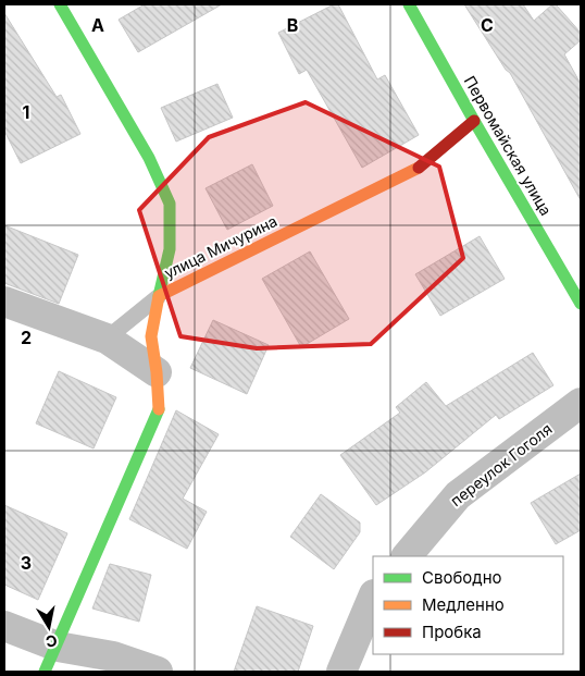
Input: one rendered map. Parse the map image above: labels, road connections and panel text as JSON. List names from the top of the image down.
{
  "streets": {
    "street": ["Первомайская улица", "улица Мичурина", "переулок Гоголя"]
  },
  "crossings": [
    ["Первомайская улица", "улица Мичурина"]
  ],
  "legend": ["Свободно", "Медленно", "Пробка"],
  "north": "bottom",
  "grid": {
    "columns": ["A", "B", "C"],
    "rows": ["1", "2", "3"]
  }
}
